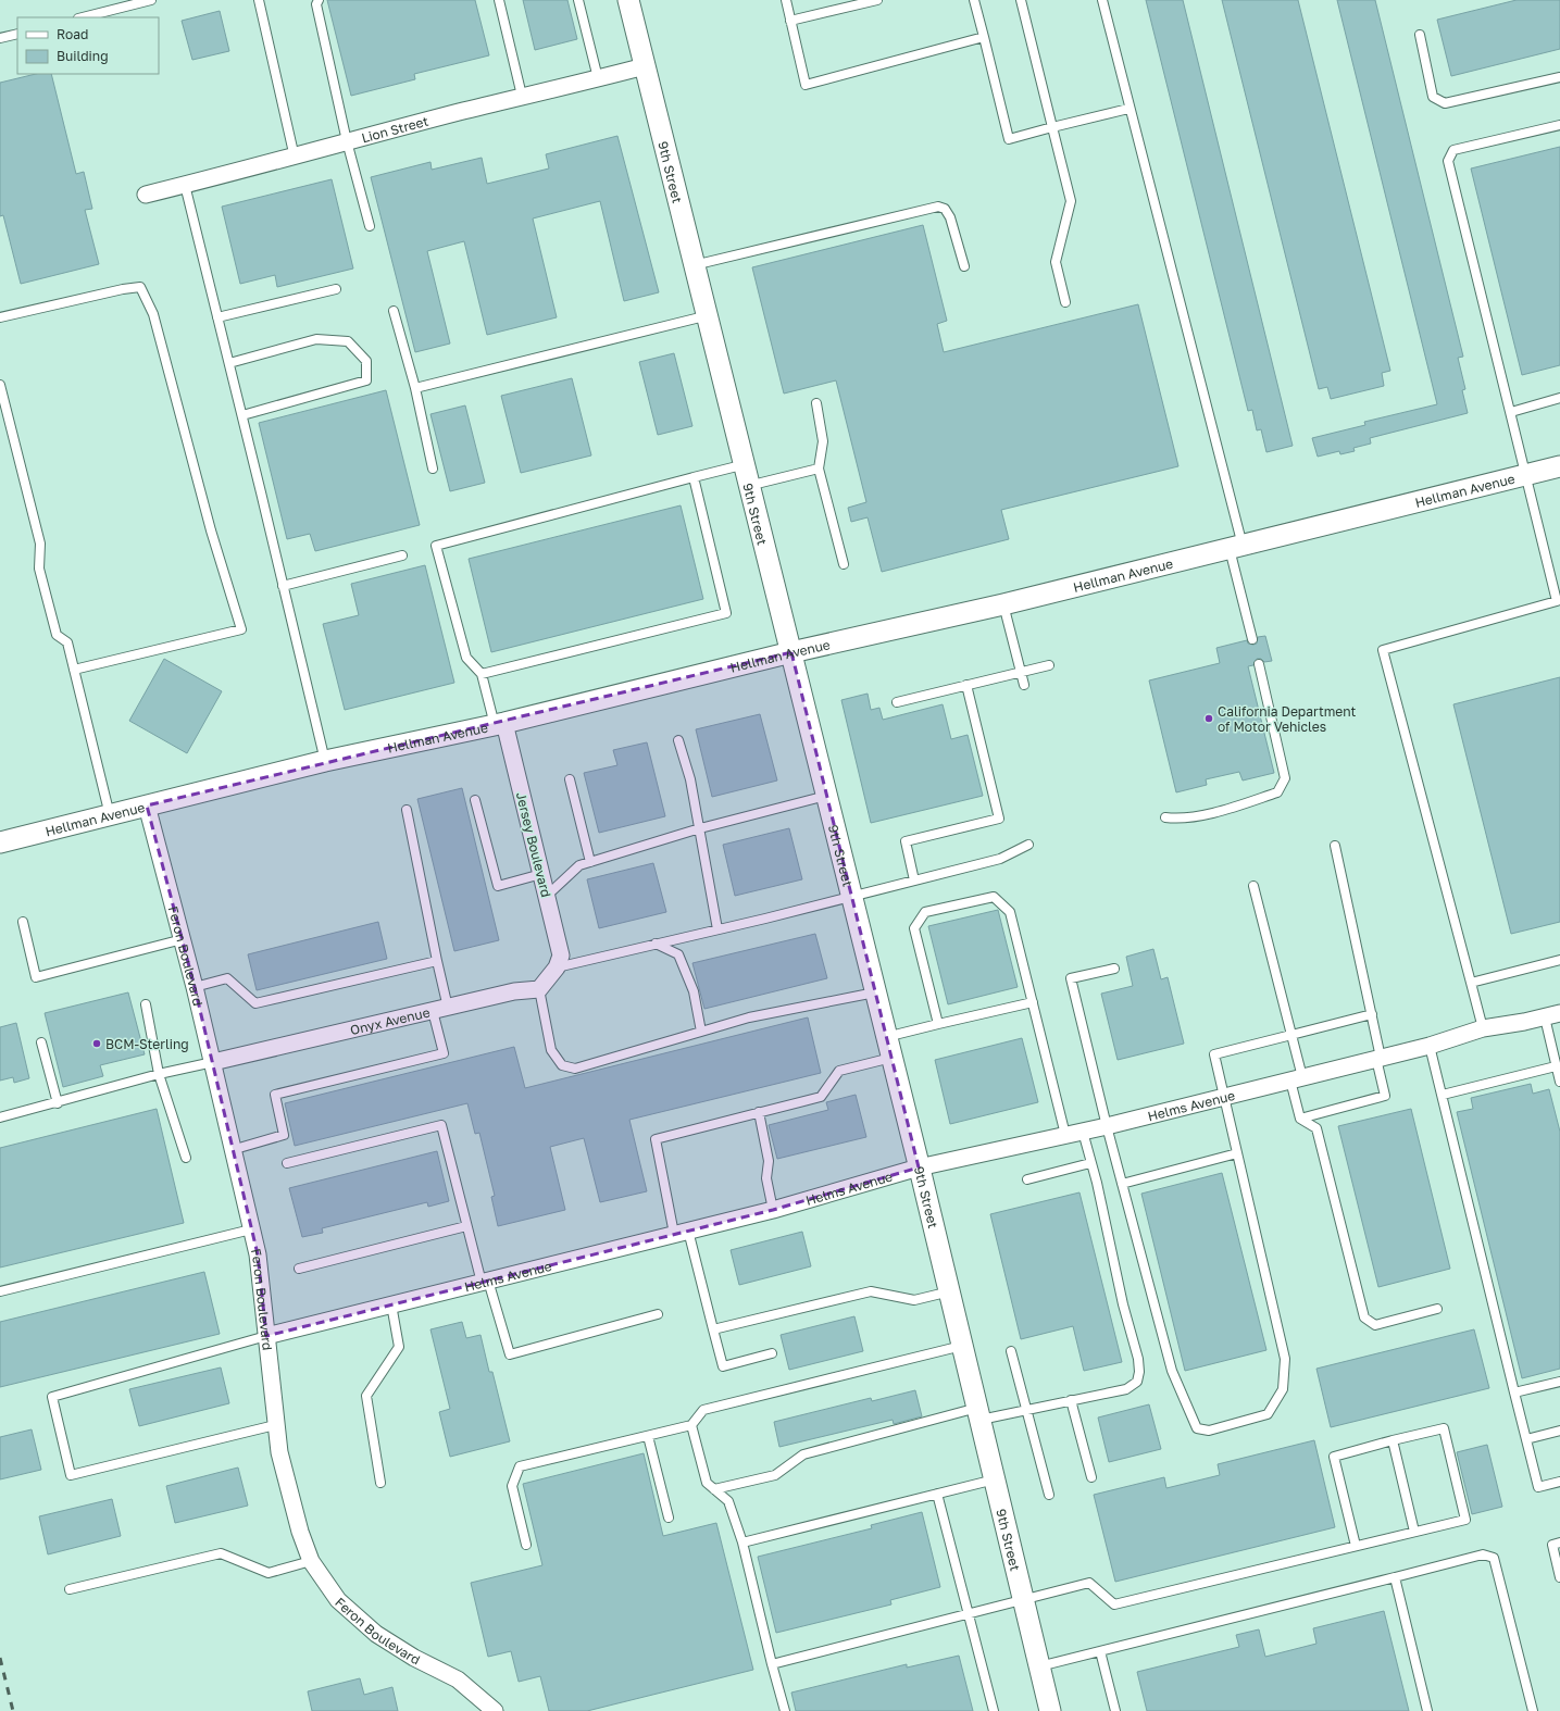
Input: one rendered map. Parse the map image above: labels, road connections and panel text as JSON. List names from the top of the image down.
{
  "streets": {
    "street": [
      "Lion Street",
      "9th Street",
      "Hellman Avenue",
      "Jersey Boulevard",
      "Feron Boulevard",
      "Onyx Avenue",
      "Helms Avenue"
    ]
  },
  "crossings": [
    ["Lion Street", "9th Street"],
    ["9th Street", "Hellman Avenue"],
    ["9th Street", "Helms Avenue"],
    ["Hellman Avenue", "Jersey Boulevard"],
    ["Hellman Avenue", "Feron Boulevard"],
    ["Feron Boulevard", "Onyx Avenue"],
    ["Feron Boulevard", "Helms Avenue"]
  ],
  "places": ["California Department of Motor Vehicles", "BCM-Sterling"],
  "legend": ["Road", "Building"]
}
